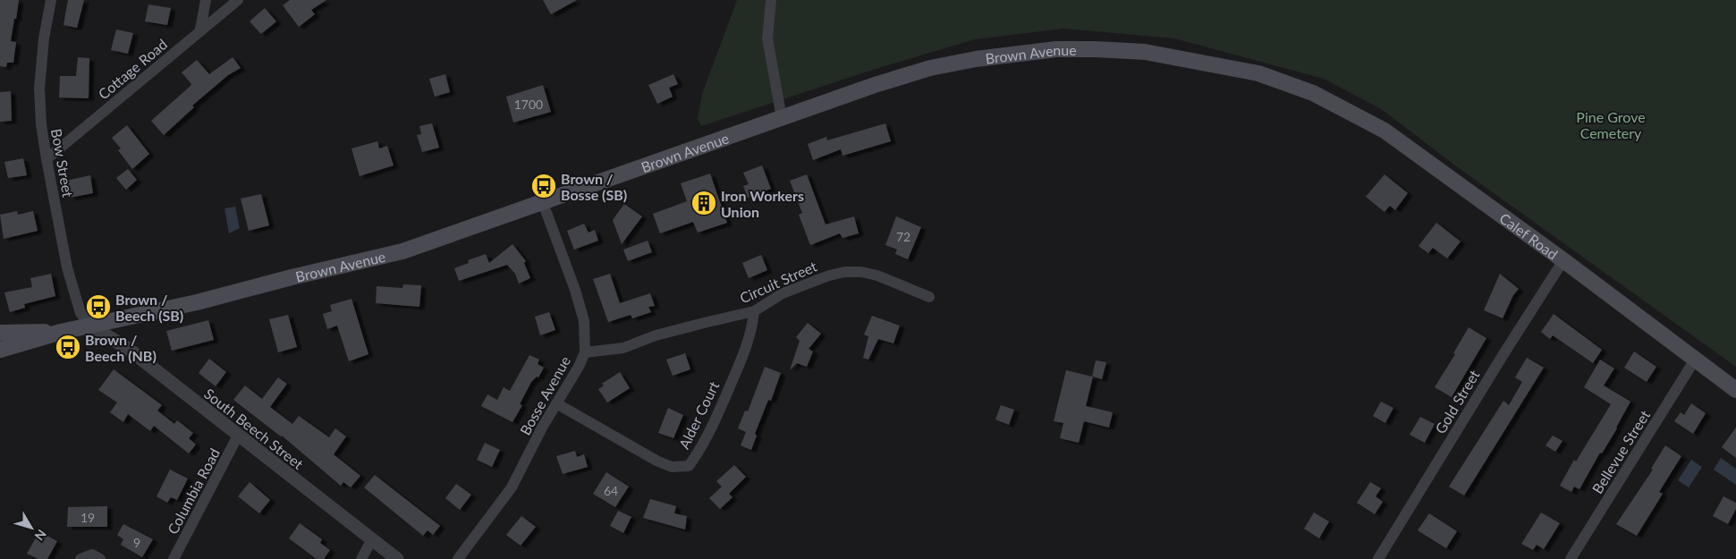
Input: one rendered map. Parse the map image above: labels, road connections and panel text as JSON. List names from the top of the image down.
{
  "streets": {
    "main road": ["Brown Avenue", "Calef Road"],
    "street": [
      "Cottage Road",
      "Bow Street",
      "Circuit Street",
      "Bosse Avenue",
      "Gold Street",
      "Alder Court",
      "South Beech Street",
      "Bellevue Street",
      "Columbia Road"
    ]
  },
  "crossings": [
    ["Brown Avenue", "Bow Street"],
    ["Brown Avenue", "Calef Road"],
    ["Brown Avenue", "Bosse Avenue"],
    ["Brown Avenue", "South Beech Street"],
    ["Cottage Road", "Bow Street"],
    ["Bow Street", "South Beech Street"],
    ["Calef Road", "Gold Street"],
    ["Calef Road", "Bellevue Street"],
    ["Circuit Street", "Bosse Avenue"],
    ["Circuit Street", "Alder Court"],
    ["Bosse Avenue", "Alder Court"],
    ["South Beech Street", "Columbia Road"]
  ],
  "parks": ["Pine Grove Cemetery"],
  "places": {
    "bus stop": ["Brown / Bosse (SB)", "Brown / Beech (SB)", "Brown / Beech (NB)"],
    "building": ["Iron Workers Union"]
  },
  "house_numbers": [
    "1700",
    "72",
    "64",
    "19",
    "9"
  ],
  "north": "bottom right"
}
